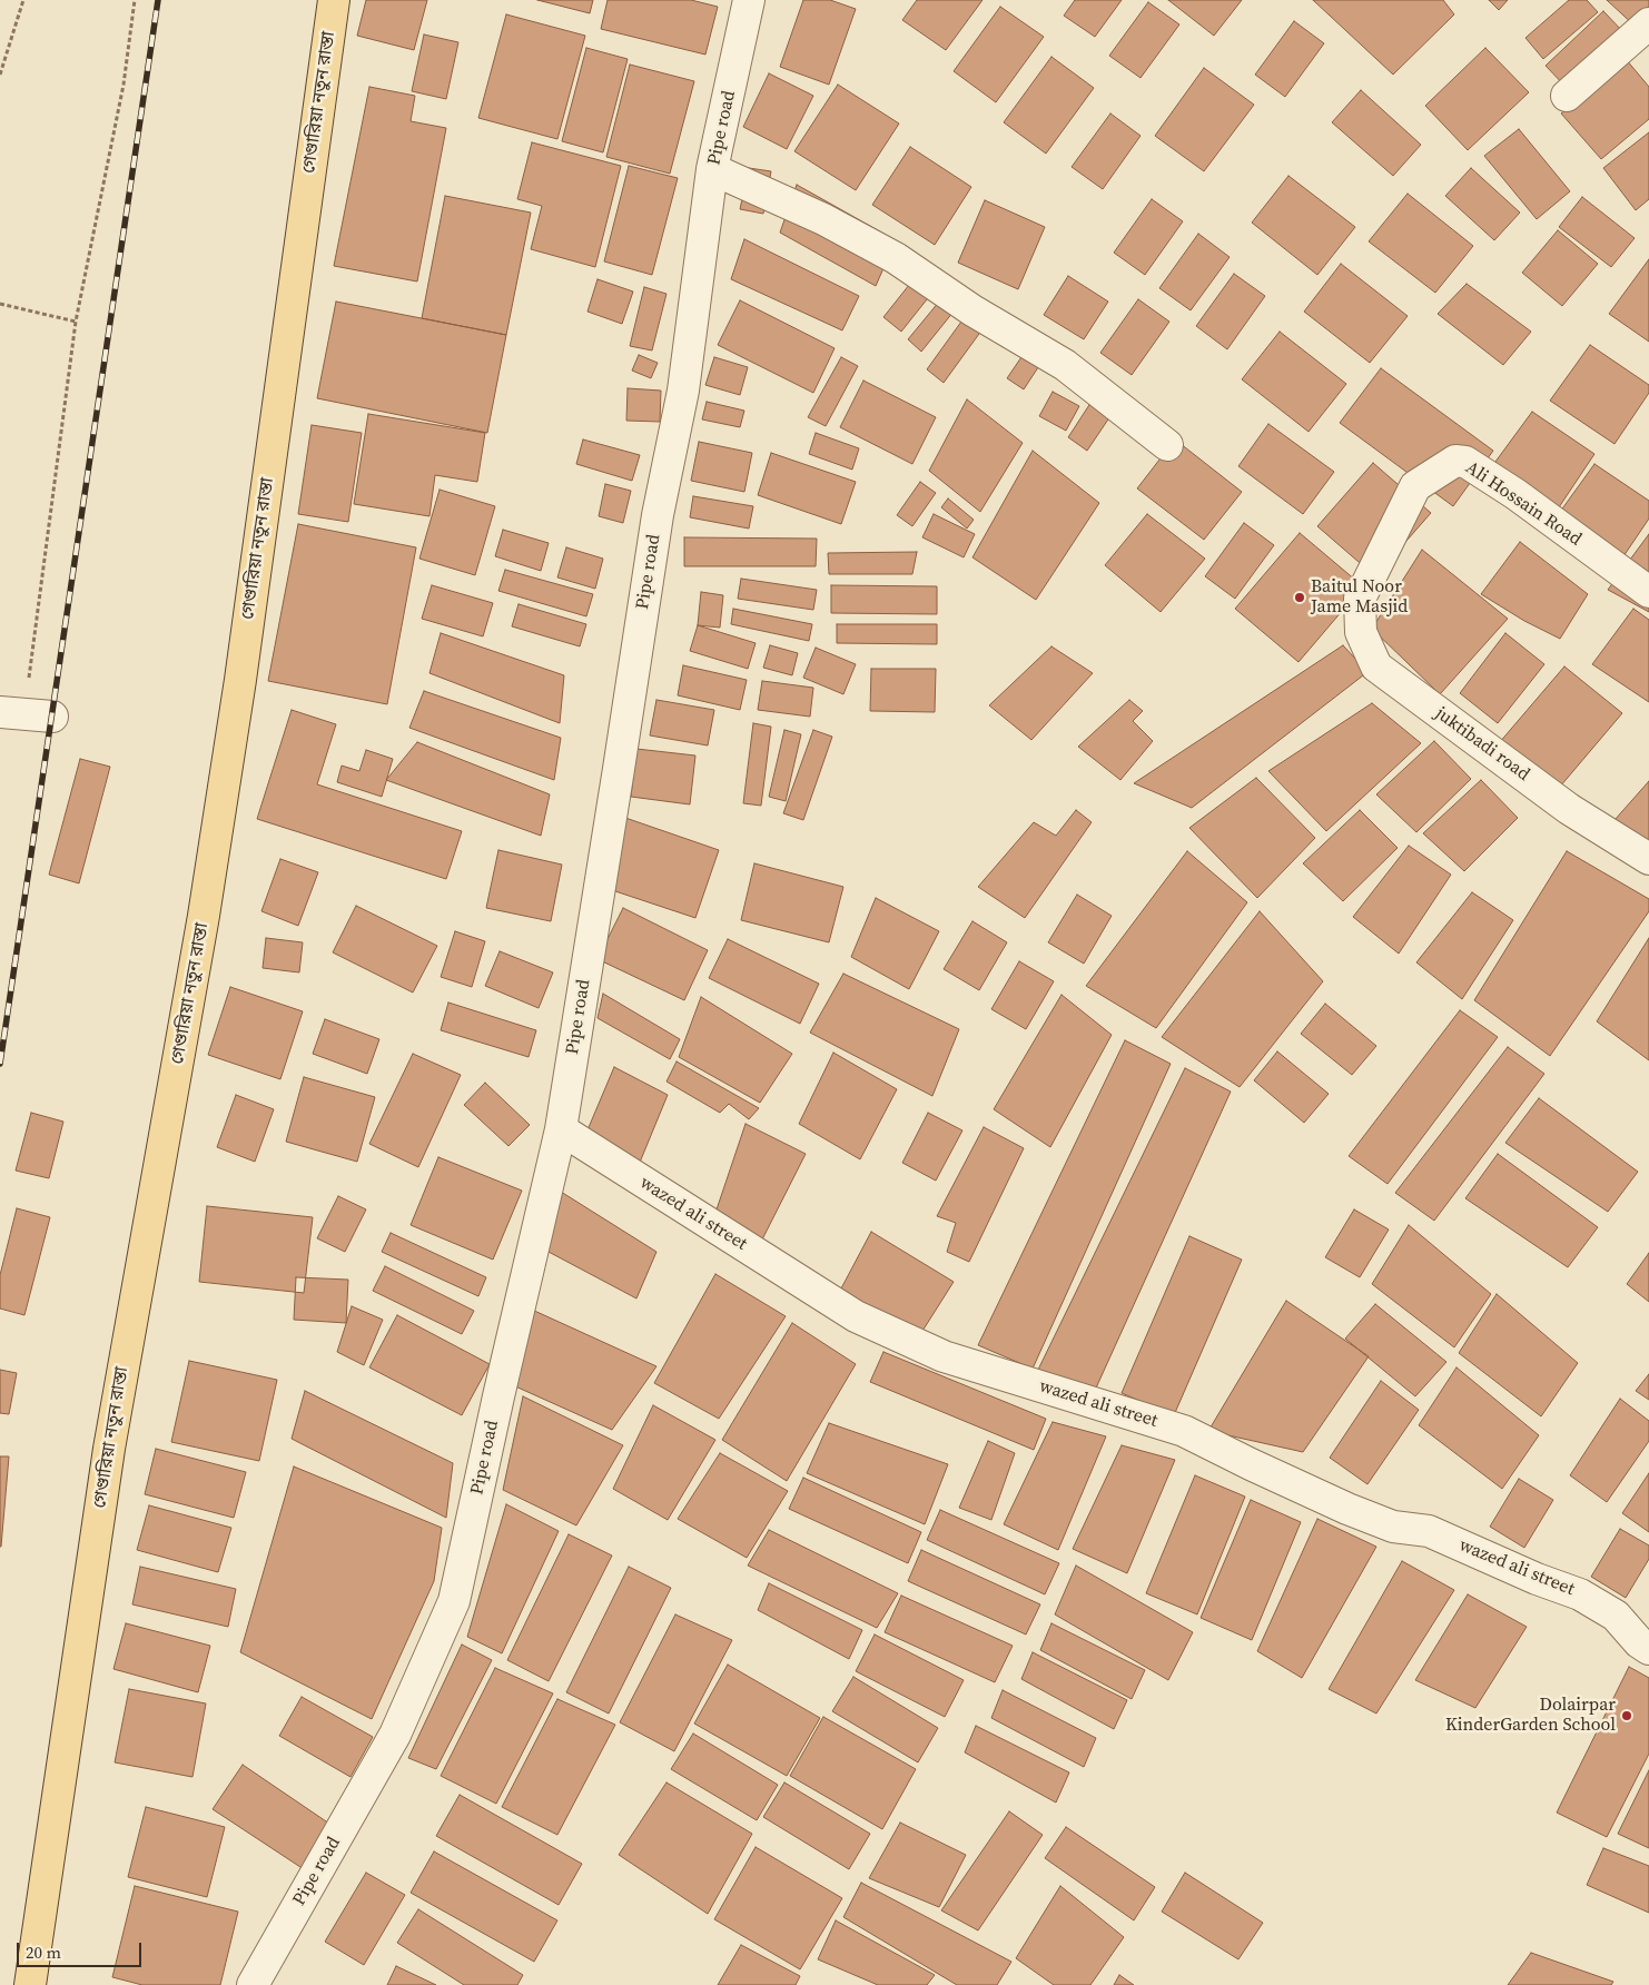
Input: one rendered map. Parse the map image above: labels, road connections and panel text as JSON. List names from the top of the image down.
{
  "streets": {
    "main road": ["গেণ্ডারিয়া নতুন রাস্তা"],
    "street": [
      "Pipe road",
      "Ali Hossain Road",
      "juktibadi road",
      "wazed ali street"
    ]
  },
  "crossings": [
    ["Pipe road", "wazed ali street"],
    ["Ali Hossain Road", "juktibadi road"]
  ],
  "places": ["Baitul Noor Jame Masjid", "Dolairpar KinderGarden School"],
  "scale_bar": "20 m"
}
